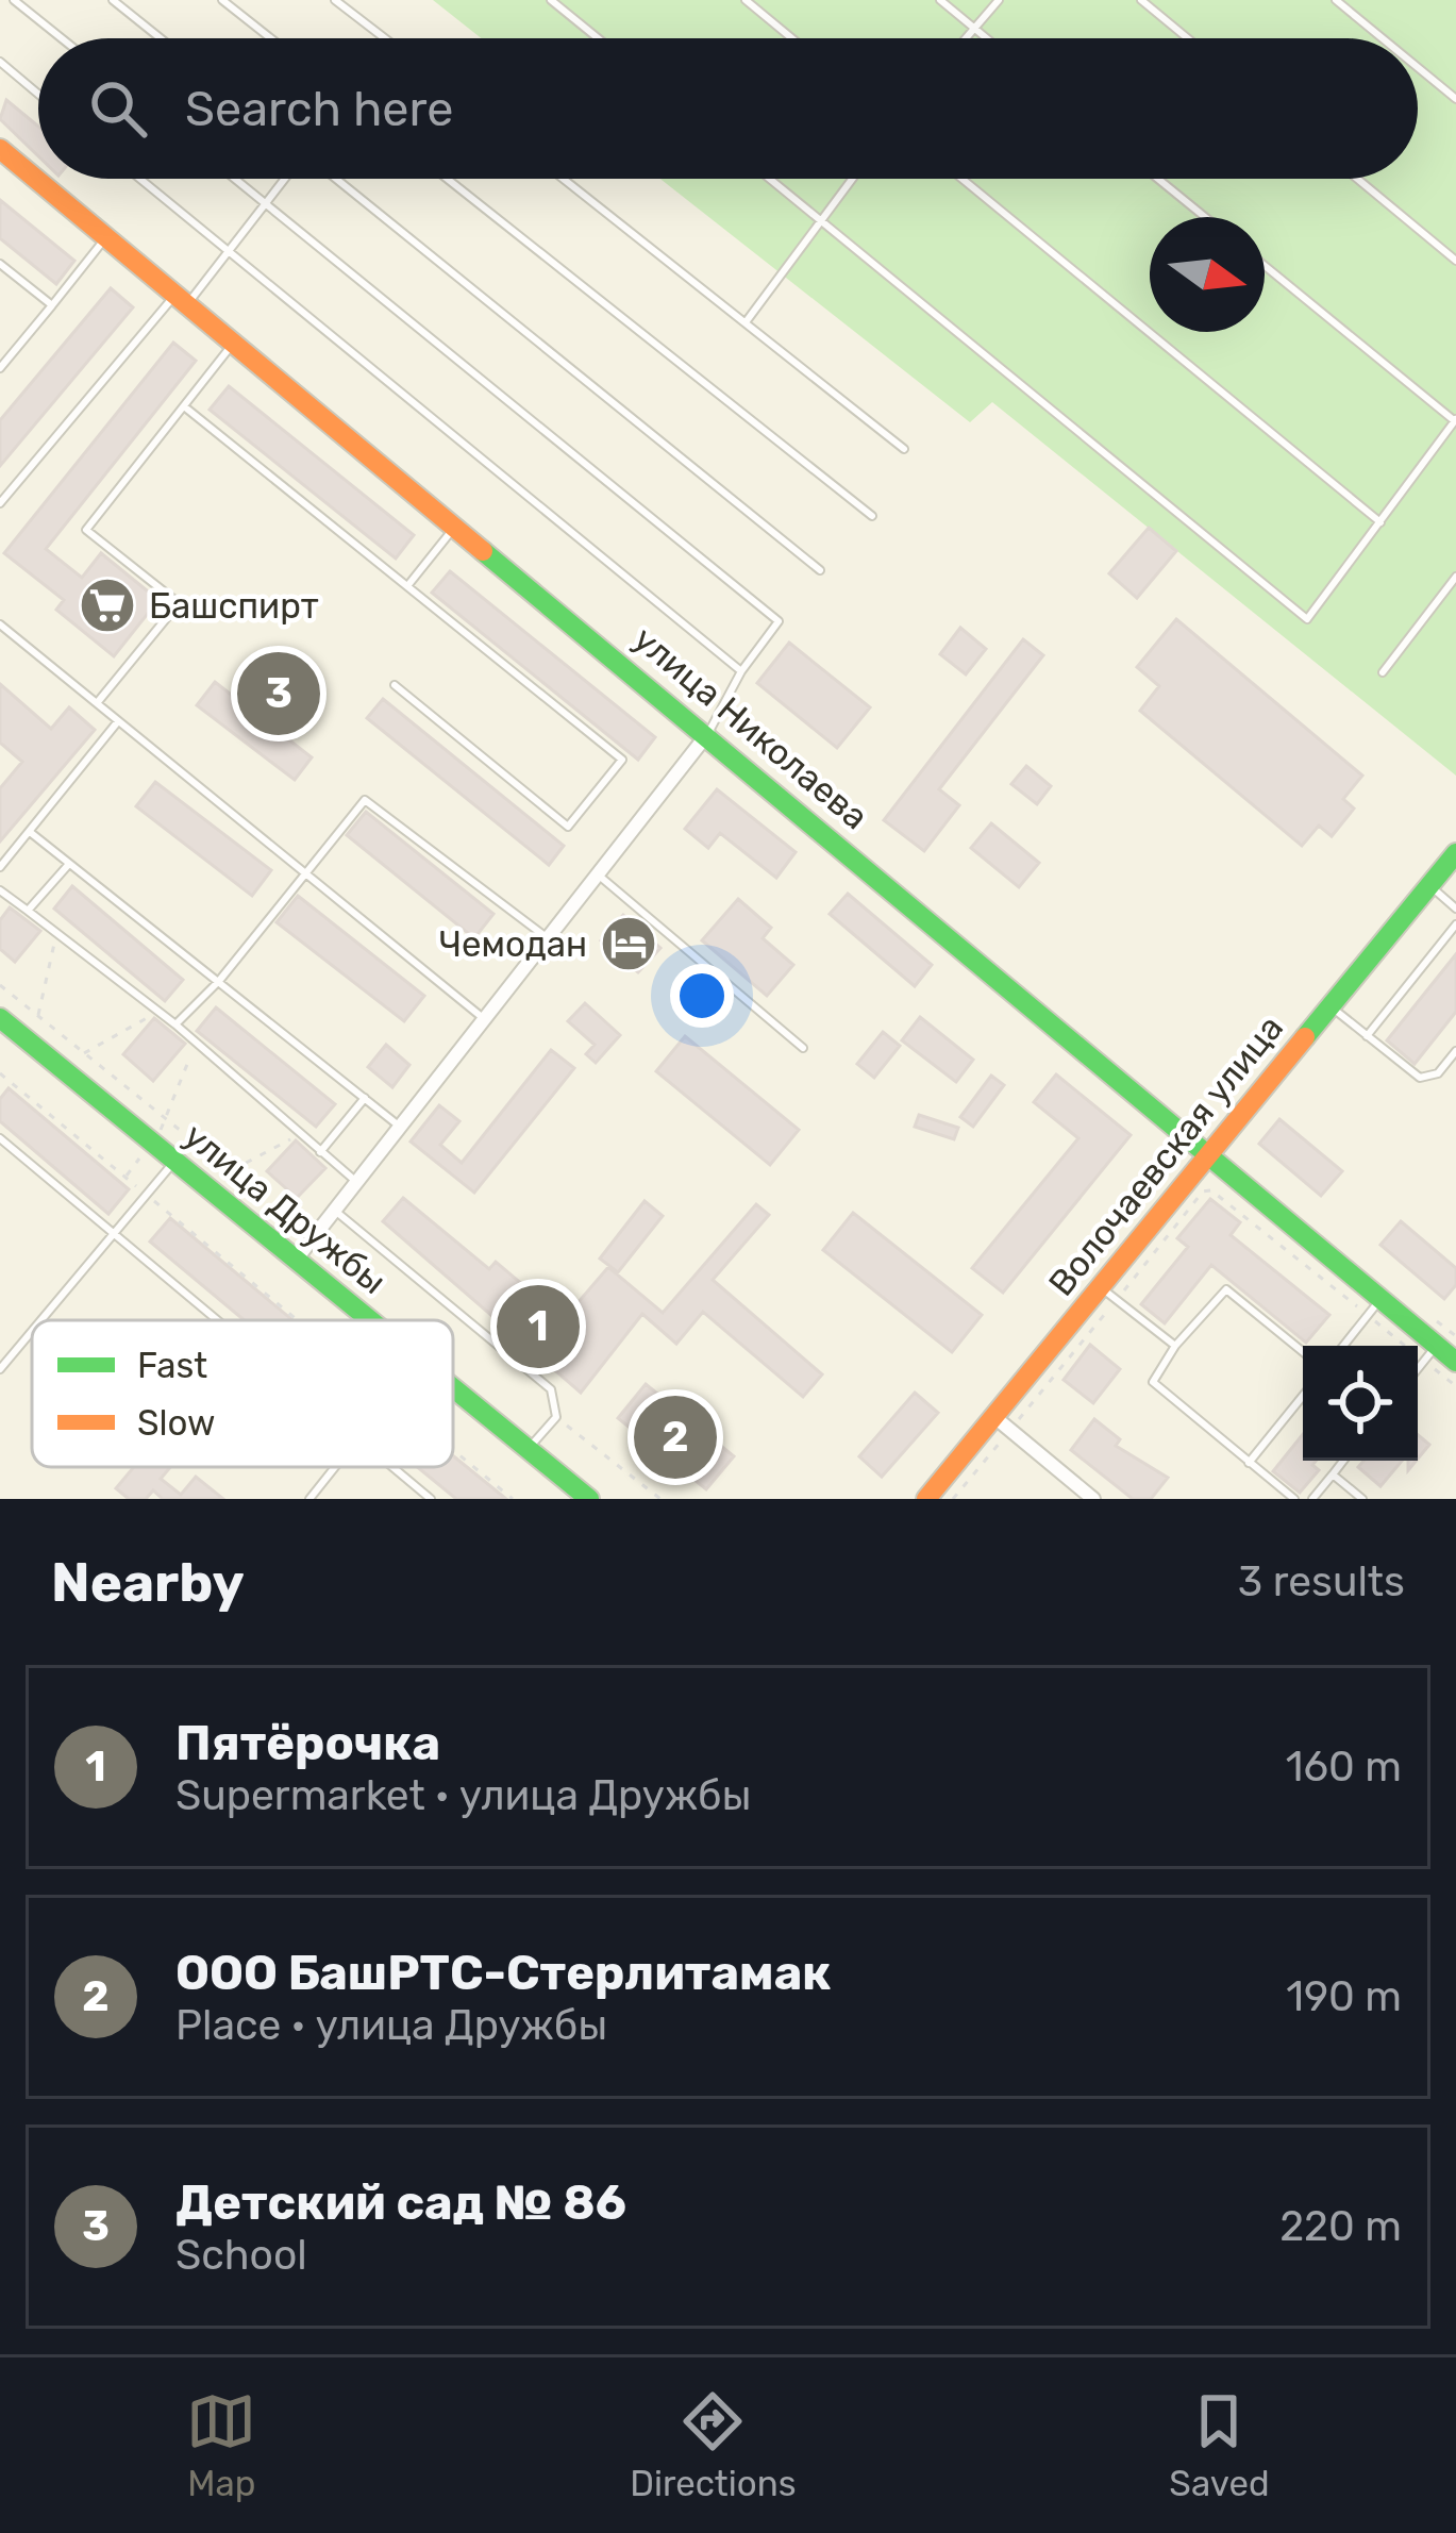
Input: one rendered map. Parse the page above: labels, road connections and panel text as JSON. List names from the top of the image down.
{
  "streets": {
    "main road": ["улица Николаева", "Волочаевская улица", "улица Дружбы"]
  },
  "crossings": [
    ["улица Николаева", "Волочаевская улица"]
  ],
  "places": {
    "supermarket": ["Башспирт"],
    "hotel": ["Чемодан"]
  },
  "legend": ["Fast", "Slow"],
  "north": "right",
  "page": {
    "search": "Search here",
    "pins": ["3", "1", "2"],
    "heading": ["Nearby", "3 results"],
    "list": [
      {
        "mark": "1",
        "name": "Пятёрочка",
        "note": "Supermarket · улица Дружбы",
        "value": "160 m"
      },
      {
        "mark": "2",
        "name": "ООО БашРТС-Стерлитамак",
        "note": "Place · улица Дружбы",
        "value": "190 m"
      },
      {
        "mark": "3",
        "name": "Детский сад № 86",
        "note": "School",
        "value": "220 m"
      }
    ],
    "nav": ["Map", "Directions", "Saved"]
  }
}
